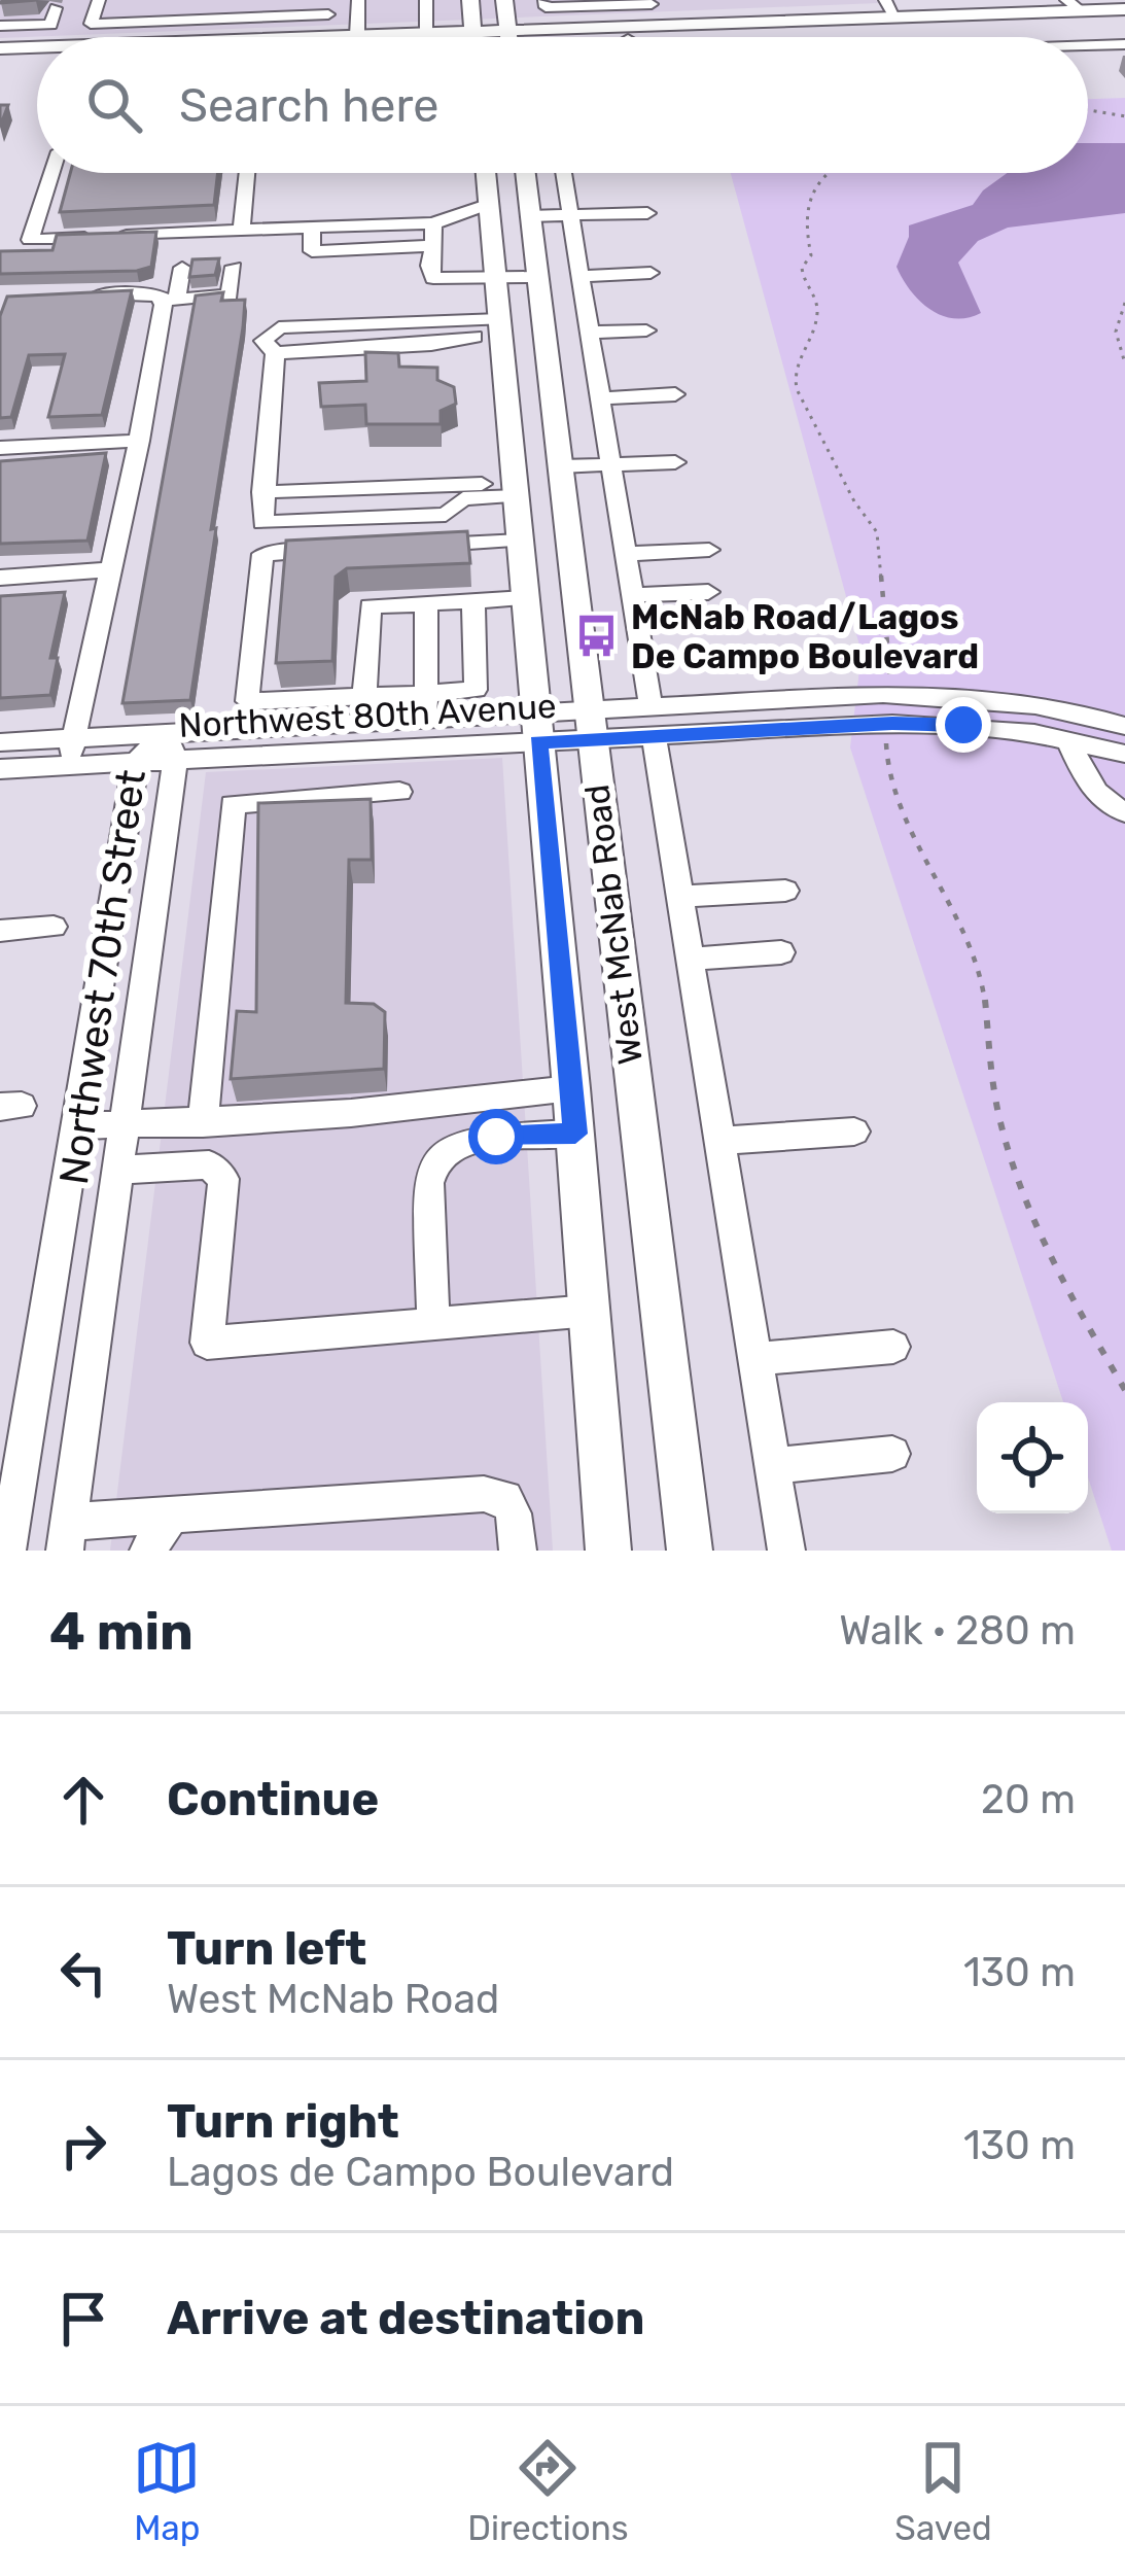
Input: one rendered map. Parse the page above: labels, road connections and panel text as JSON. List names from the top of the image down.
{
  "streets": {
    "main road": ["West McNab Road"],
    "street": ["Northwest 80th Avenue", "Northwest 70th Street"]
  },
  "crossings": [
    ["Northwest 80th Avenue", "West McNab Road"],
    ["Northwest 80th Avenue", "Northwest 70th Street"]
  ],
  "places": {
    "bus stop": ["McNab Road/Lagos De Campo Boulevard"]
  },
  "page": {
    "search": "Search here",
    "heading": ["4 min", "Walk · 280 m"],
    "list": [
      ["Continue", "20 m"],
      ["Turn left", "West McNab Road", "130 m"],
      ["Turn right", "Lagos de Campo Boulevard", "130 m"],
      "Arrive at destination"
    ],
    "nav": ["Map", "Directions", "Saved"]
  }
}
